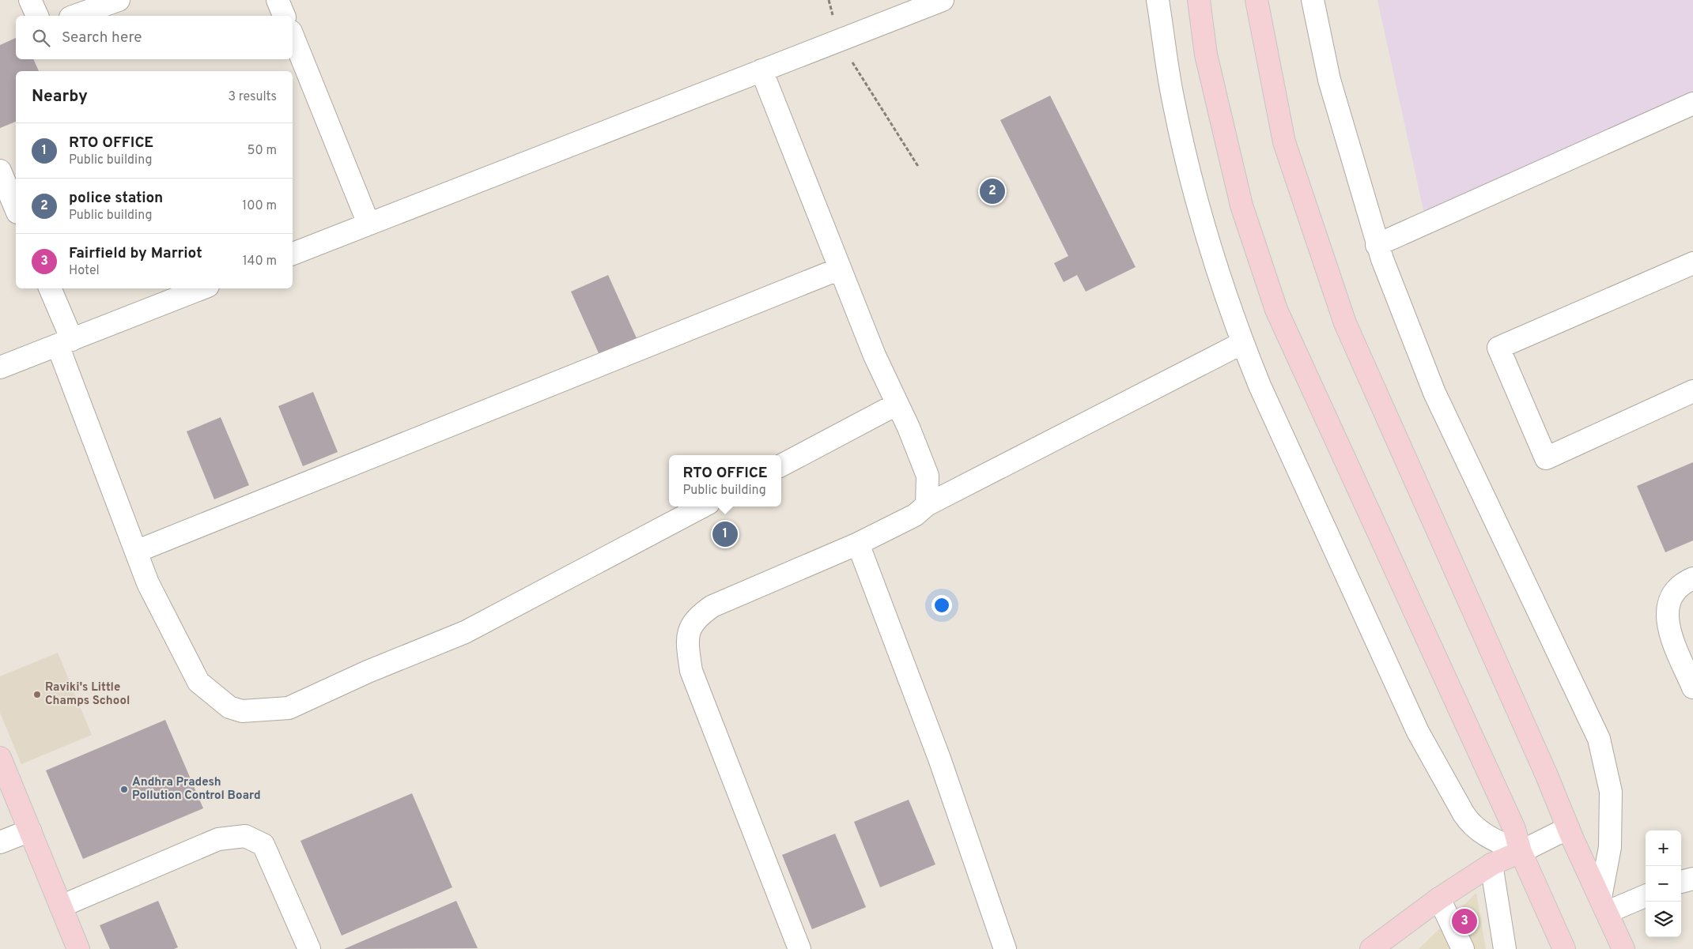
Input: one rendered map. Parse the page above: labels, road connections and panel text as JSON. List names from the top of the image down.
{
  "places": ["Raviki's Little Champs School", "Andhra Pradesh Pollution Control Board"],
  "page": {
    "search": "Search here",
    "heading": ["Nearby", "3 results"],
    "list": [
      {
        "mark": "1",
        "name": "RTO OFFICE",
        "note": "Public building",
        "value": "50 m"
      },
      {
        "mark": "2",
        "name": "police station",
        "note": "Public building",
        "value": "100 m"
      },
      {
        "mark": "3",
        "name": "Fairfield by Marriot",
        "note": "Hotel",
        "value": "140 m"
      }
    ],
    "pins": ["2", "1", "3"],
    "popup": ["RTO OFFICE", "Public building"],
    "map_buttons": ["+", "−"]
  }
}
